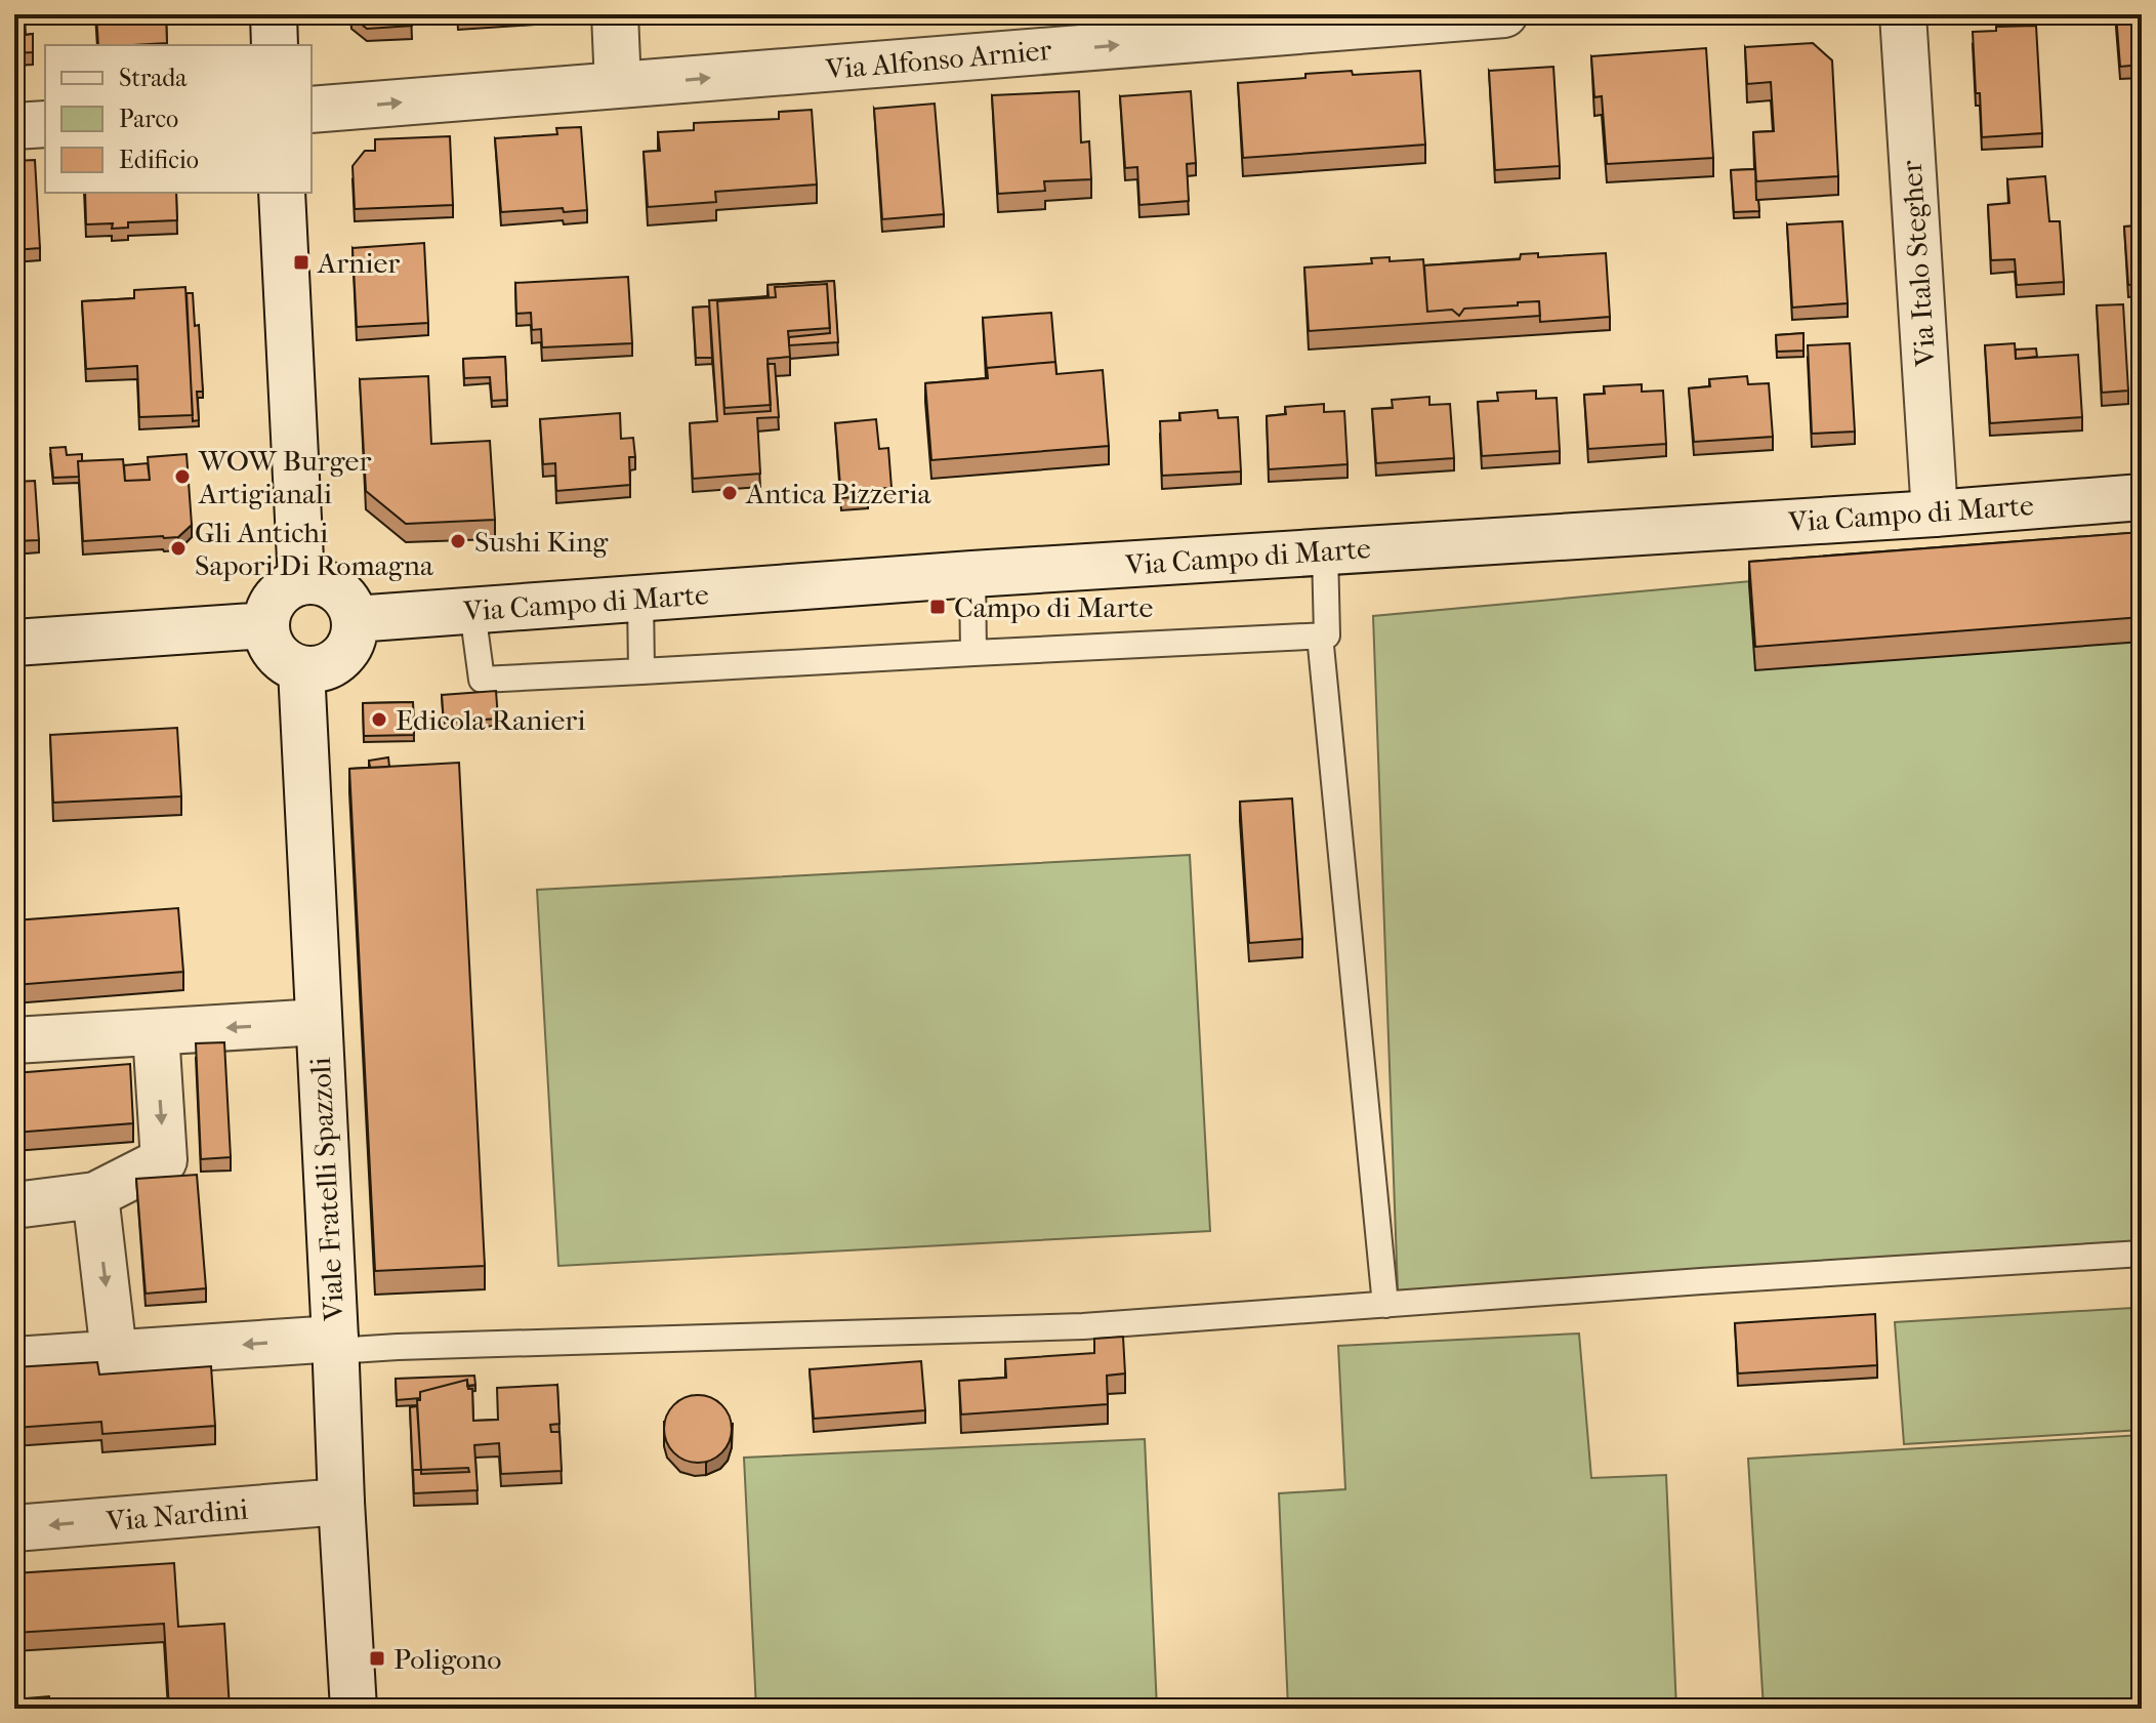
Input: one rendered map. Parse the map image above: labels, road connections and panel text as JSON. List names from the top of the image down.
{
  "streets": {
    "street": [
      "Via Alfonso Arnier",
      "Via Italo Stegher",
      "Via Campo di Marte",
      "Viale Fratelli Spazzoli",
      "Via Nardini"
    ]
  },
  "crossings": [
    ["Via Italo Stegher", "Via Campo di Marte"],
    ["Via Campo di Marte", "Viale Fratelli Spazzoli"],
    ["Viale Fratelli Spazzoli", "Via Nardini"]
  ],
  "one_way": ["Via Alfonso Arnier"],
  "places": {
    "transit": ["Arnier", "Campo di Marte", "Poligono"],
    "other": [
      "WOW Burger Artigianali",
      "Antica Pizzeria",
      "Sushi King",
      "Gli Antichi Sapori Di Romagna",
      "Edicola Ranieri"
    ]
  },
  "legend": ["Strada", "Parco", "Edificio"]
}
